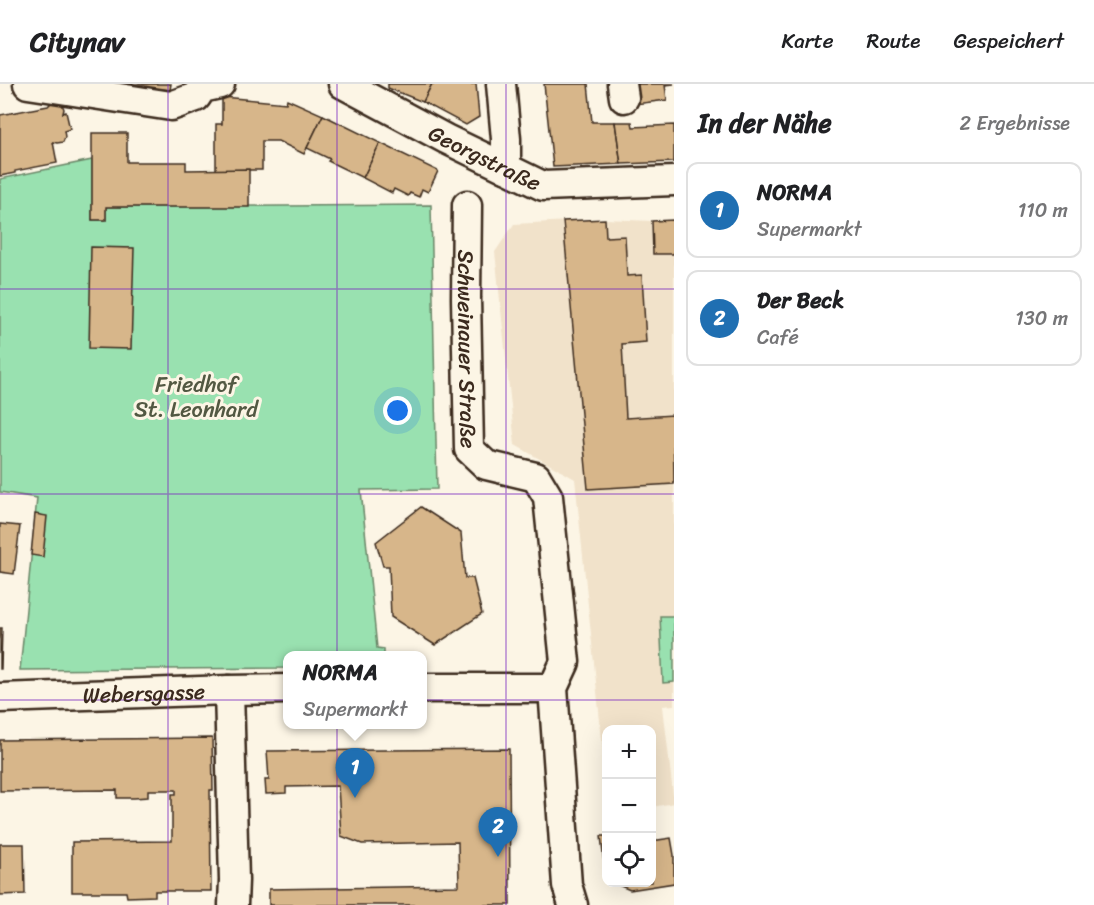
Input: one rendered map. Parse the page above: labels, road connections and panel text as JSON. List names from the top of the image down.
{
  "streets": {
    "street": ["Georgstraße", "Schweinauer Straße", "Webersgasse"]
  },
  "parks": ["Friedhof St. Leonhard"],
  "page": {
    "header": "Citynav",
    "nav": ["Karte", "Route", "Gespeichert"],
    "heading": ["In der Nähe", "2 Ergebnisse"],
    "list": [
      {
        "mark": "1",
        "name": "NORMA",
        "note": "Supermarkt",
        "value": "110 m"
      },
      {
        "mark": "2",
        "name": "Der Beck",
        "note": "Café",
        "value": "130 m"
      }
    ],
    "popup": ["NORMA", "Supermarkt"],
    "map_buttons": ["+", "−"],
    "pins": ["1", "2"]
  }
}
